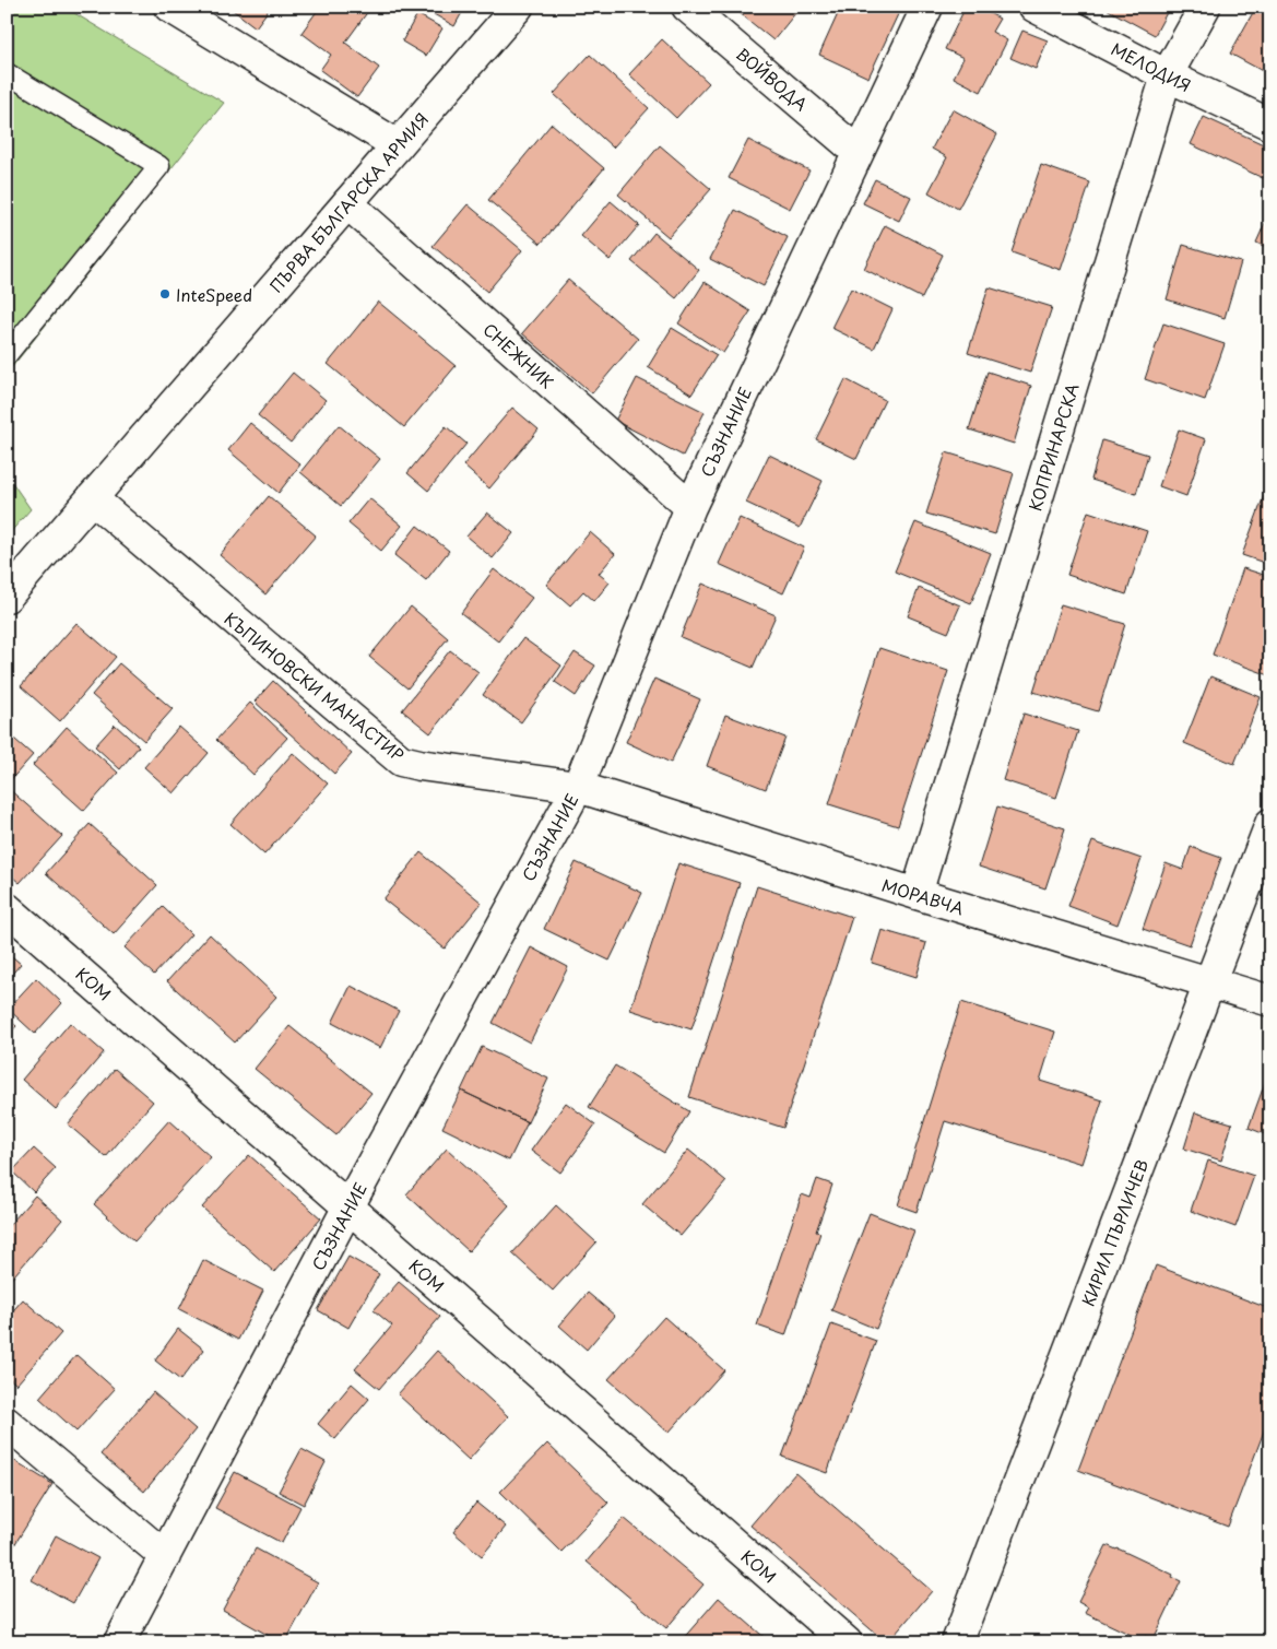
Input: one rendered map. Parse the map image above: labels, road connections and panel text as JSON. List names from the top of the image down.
{
  "streets": {
    "street": [
      "МЕЛОДИЯ",
      "ВОЙВОДА",
      "ПЪРВА БЪЛГАРСКА АРМИЯ",
      "СНЕЖНИК",
      "СЪЗНАНИЕ",
      "КОПРИНАРСКА",
      "КЪПИНОВСКИ МАНАСТИР",
      "МОРАВЧА",
      "КОМ",
      "КИРИЛ ПЪРЛИЧЕВ"
    ]
  },
  "crossings": [
    ["МЕЛОДИЯ", "КОПРИНАРСКА"],
    ["ВОЙВОДА", "СЪЗНАНИЕ"],
    ["ПЪРВА БЪЛГАРСКА АРМИЯ", "СНЕЖНИК"],
    ["ПЪРВА БЪЛГАРСКА АРМИЯ", "КЪПИНОВСКИ МАНАСТИР"],
    ["СНЕЖНИК", "СЪЗНАНИЕ"],
    ["СЪЗНАНИЕ", "КЪПИНОВСКИ МАНАСТИР"],
    ["СЪЗНАНИЕ", "МОРАВЧА"],
    ["СЪЗНАНИЕ", "КОМ"],
    ["КОПРИНАРСКА", "МОРАВЧА"],
    ["КЪПИНОВСКИ МАНАСТИР", "МОРАВЧА"],
    ["МОРАВЧА", "КИРИЛ ПЪРЛИЧЕВ"]
  ],
  "places": ["InteSpeed"]
}
